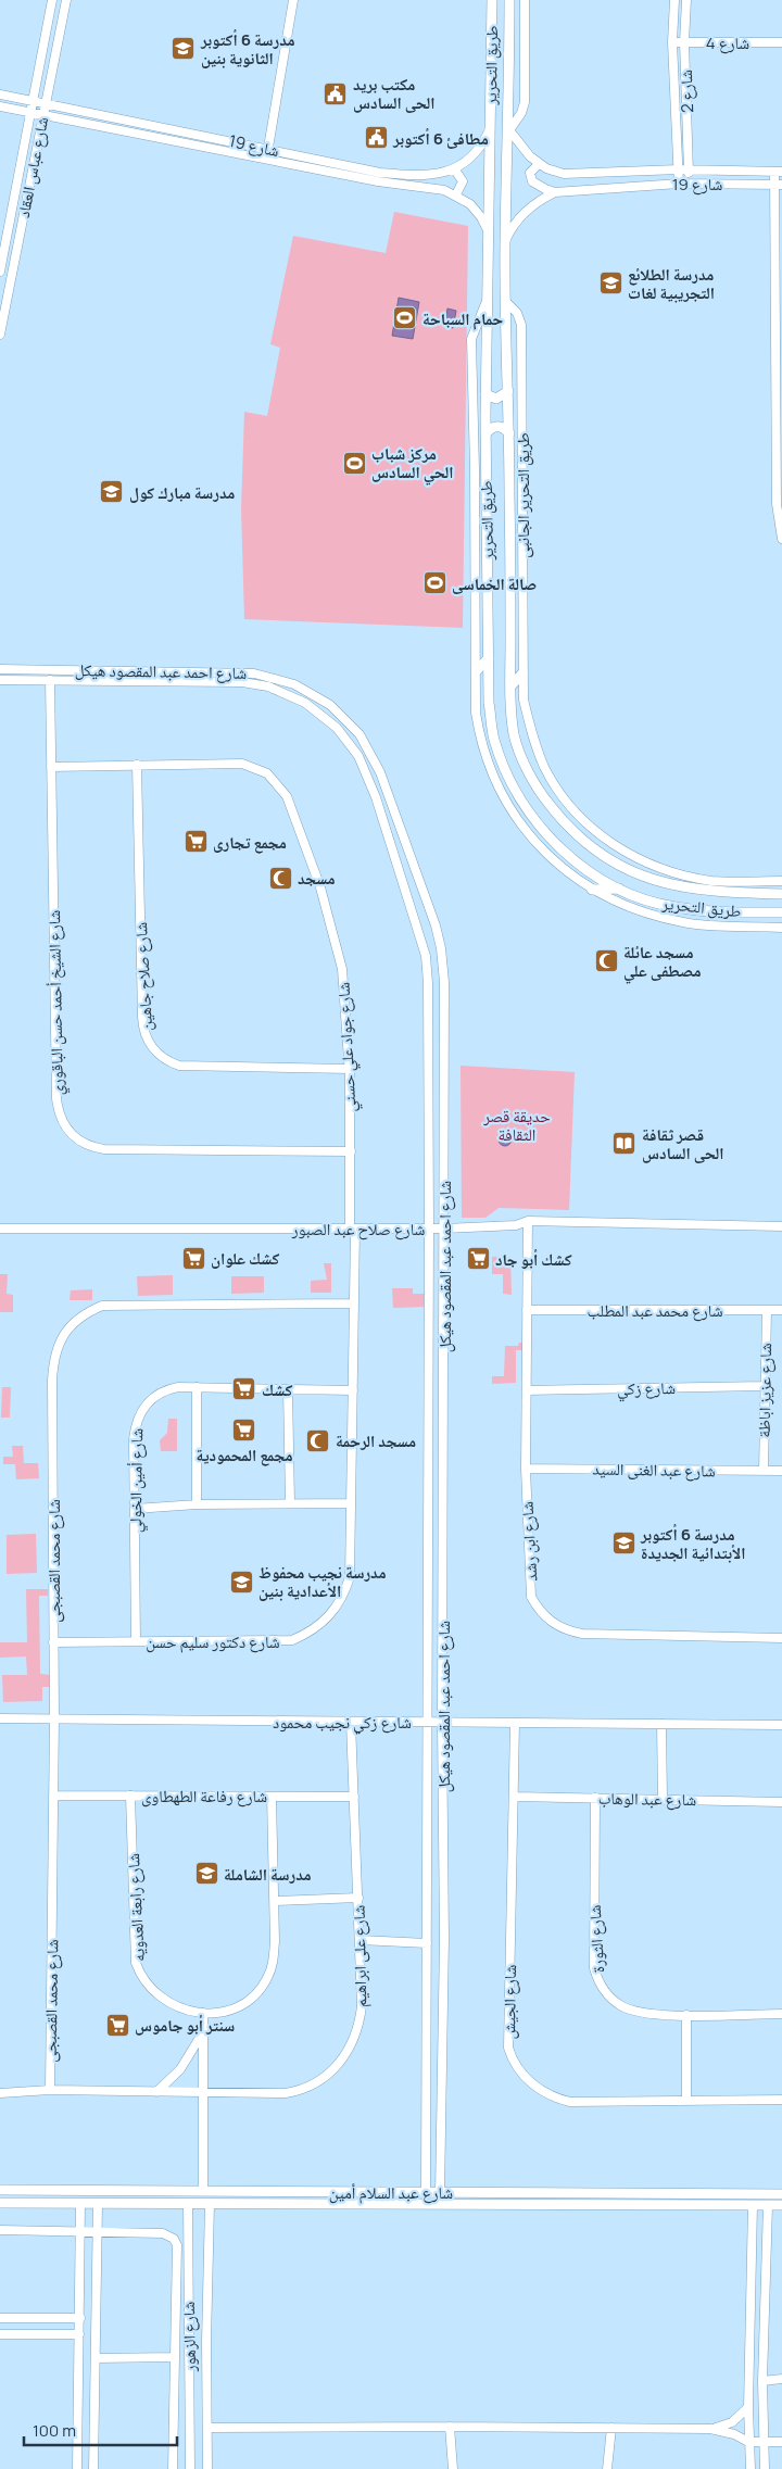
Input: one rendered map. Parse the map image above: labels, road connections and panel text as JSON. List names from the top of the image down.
{
  "streets": {
    "street": [
      "شارع 4",
      "طريق التحرير",
      "شارع 2",
      "شارع 19",
      "شارع عباس العقاد",
      "طريق التحرير الجانبى",
      "شارع احمد عبد المقصود هيكل",
      "شارع صلاح جاهين",
      "شارع الشيخ أحمد حسن الباقوري",
      "شارع جواد علي حسني",
      "شارع صلاح عبد الصبور",
      "شارع محمد عبد المطلب",
      "شارع زكي",
      "شارع عزيز اباظة",
      "شارع عبد الغنى السيد",
      "شارع أمين الخولي",
      "شارع ابن رشد",
      "شارع محمد القصبجى",
      "شارع دكتور سليم حسن",
      "شارع زكي نجيب محمود",
      "شارع رفاعة الطهطاوى",
      "شارع عبد الوهاب",
      "شارع رابعة العدويه",
      "شارع الثورة",
      "شارع على ابراهيم",
      "شارع الجيش",
      "شارع عبد السلام أمين",
      "شارع الزهور"
    ]
  },
  "crossings": [
    ["شارع 4", "شارع 2"],
    ["طريق التحرير", "شارع 19"],
    ["طريق التحرير", "طريق التحرير الجانبى"],
    ["شارع 2", "شارع 19"],
    ["شارع 19", "شارع عباس العقاد"],
    ["شارع احمد عبد المقصود هيكل", "شارع الشيخ أحمد حسن الباقوري"],
    ["شارع احمد عبد المقصود هيكل", "شارع صلاح عبد الصبور"],
    ["شارع احمد عبد المقصود هيكل", "شارع زكي نجيب محمود"],
    ["شارع احمد عبد المقصود هيكل", "شارع عبد السلام أمين"],
    ["شارع صلاح جاهين", "شارع جواد علي حسني"],
    ["شارع الشيخ أحمد حسن الباقوري", "شارع جواد علي حسني"],
    ["شارع جواد علي حسني", "شارع صلاح عبد الصبور"],
    ["شارع جواد علي حسني", "شارع دكتور سليم حسن"],
    ["شارع صلاح عبد الصبور", "شارع ابن رشد"],
    ["شارع صلاح عبد الصبور", "شارع دكتور سليم حسن"],
    ["شارع محمد عبد المطلب", "شارع عزيز اباظة"],
    ["شارع محمد عبد المطلب", "شارع ابن رشد"],
    ["شارع زكي", "شارع عزيز اباظة"],
    ["شارع زكي", "شارع ابن رشد"],
    ["شارع عزيز اباظة", "شارع عبد الغنى السيد"],
    ["شارع عبد الغنى السيد", "شارع ابن رشد"],
    ["شارع أمين الخولي", "شارع دكتور سليم حسن"],
    ["شارع محمد القصبجى", "شارع دكتور سليم حسن"],
    ["شارع محمد القصبجى", "شارع زكي نجيب محمود"],
    ["شارع محمد القصبجى", "شارع رفاعة الطهطاوى"],
    ["شارع محمد القصبجى", "شارع على ابراهيم"],
    ["شارع زكي نجيب محمود", "شارع على ابراهيم"],
    ["شارع زكي نجيب محمود", "شارع الجيش"],
    ["شارع رفاعة الطهطاوى", "شارع رابعة العدويه"],
    ["شارع رفاعة الطهطاوى", "شارع على ابراهيم"],
    ["شارع عبد الوهاب", "شارع الثورة"],
    ["شارع عبد الوهاب", "شارع الجيش"],
    ["شارع عبد السلام أمين", "شارع الزهور"]
  ],
  "parks": ["حديقة قصر الثقافة"],
  "places": {
    "school or university": [
      "مدرسة 6 أكتوبر الثانوية بنين",
      "مدرسة الطلائع التجريبية لغات",
      "مدرسة مبارك كول",
      "مدرسة 6 أكتوبر الأبتدائية الجديدة",
      "مدرسة نجيب محفوظ الأعدادية بنين",
      "مدرسة الشاملة"
    ],
    "public building": ["مكتب بريد الحى السادس", "مطافئ 6 أكتوبر"],
    "sports": ["حمام السباحة", "مركز شباب الحي السادس", "صالة الخماسى"],
    "supermarket": [
      "مجمع تجارى",
      "كشك علوان",
      "كشك أبو جاد",
      "كشك",
      "مجمع المحمودية",
      "سنتر أبو جاموس"
    ],
    "mosque": ["مسجد", "مسجد عائلة مصطفى علي", "مسجد الرحمة"],
    "library": ["قصر ثقافة الحى السادس"]
  },
  "scale_bar": "100 m"
}
